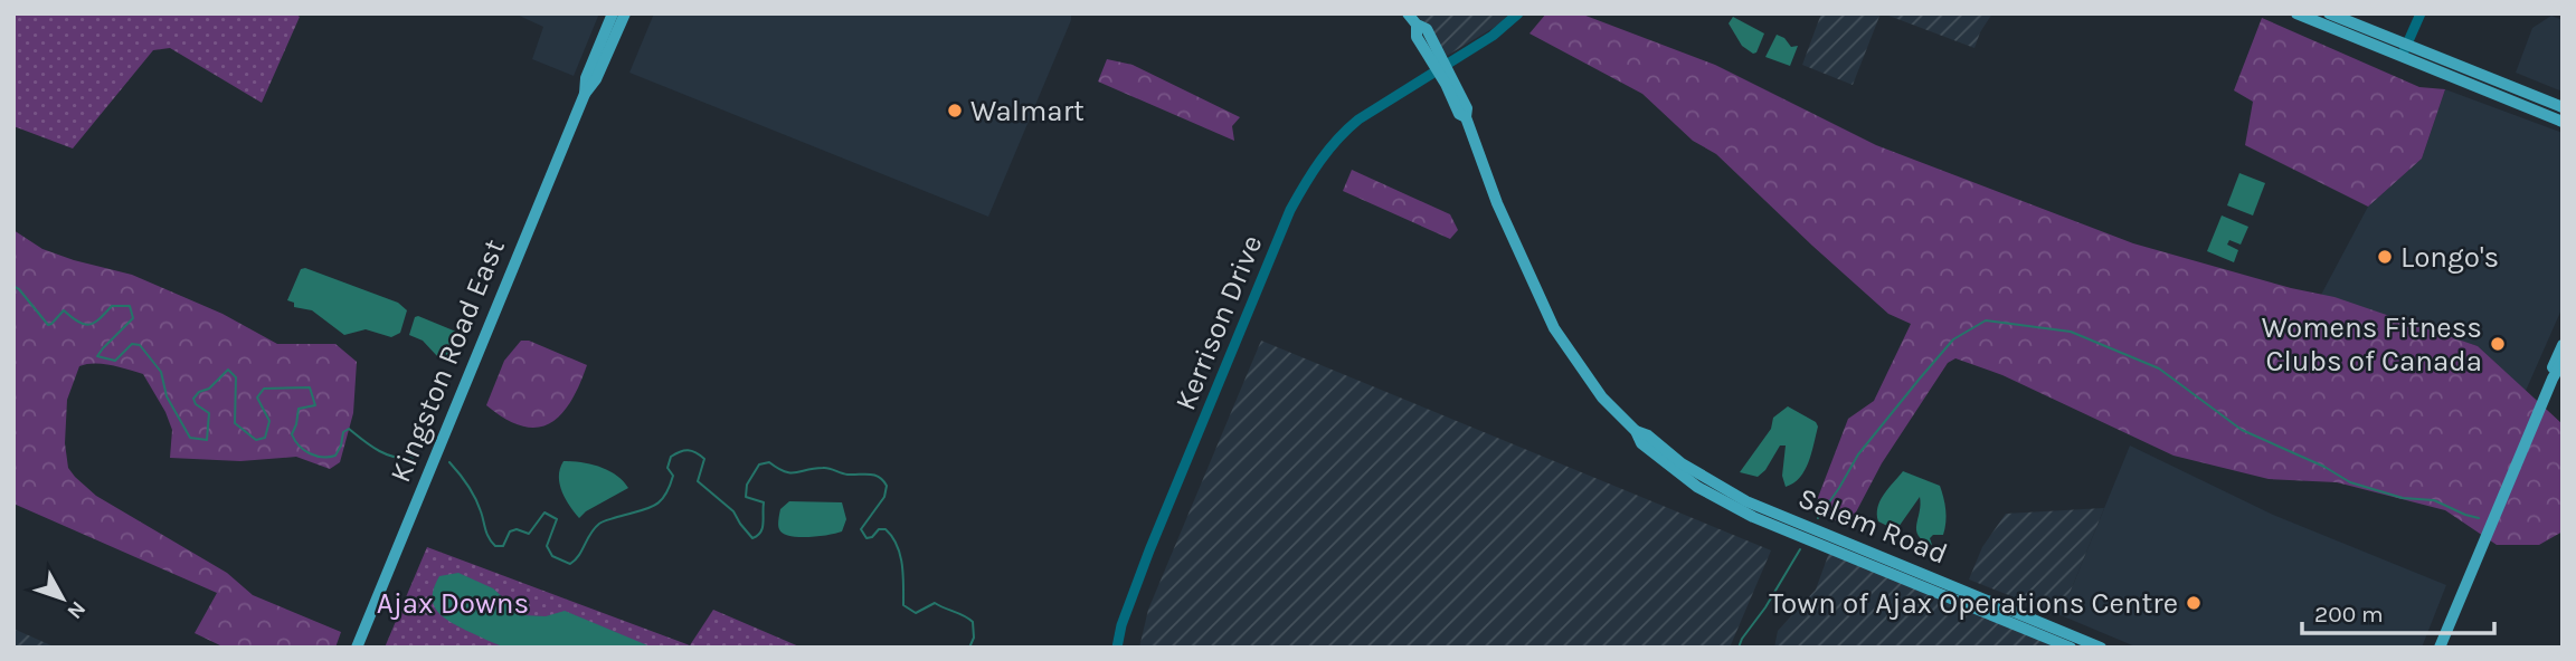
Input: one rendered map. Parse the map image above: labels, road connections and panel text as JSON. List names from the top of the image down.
{
  "streets": {
    "main road": ["Kingston Road East", "Salem Road"],
    "street": ["Kerrison Drive"]
  },
  "crossings": [
    ["Kerrison Drive", "Salem Road"]
  ],
  "parks": ["Ajax Downs"],
  "places": [
    "Walmart",
    "Longo's",
    "Womens Fitness Clubs of Canada",
    "Town of Ajax Operations Centre"
  ],
  "scale_bar": "200 m",
  "north": "bottom right"
}
